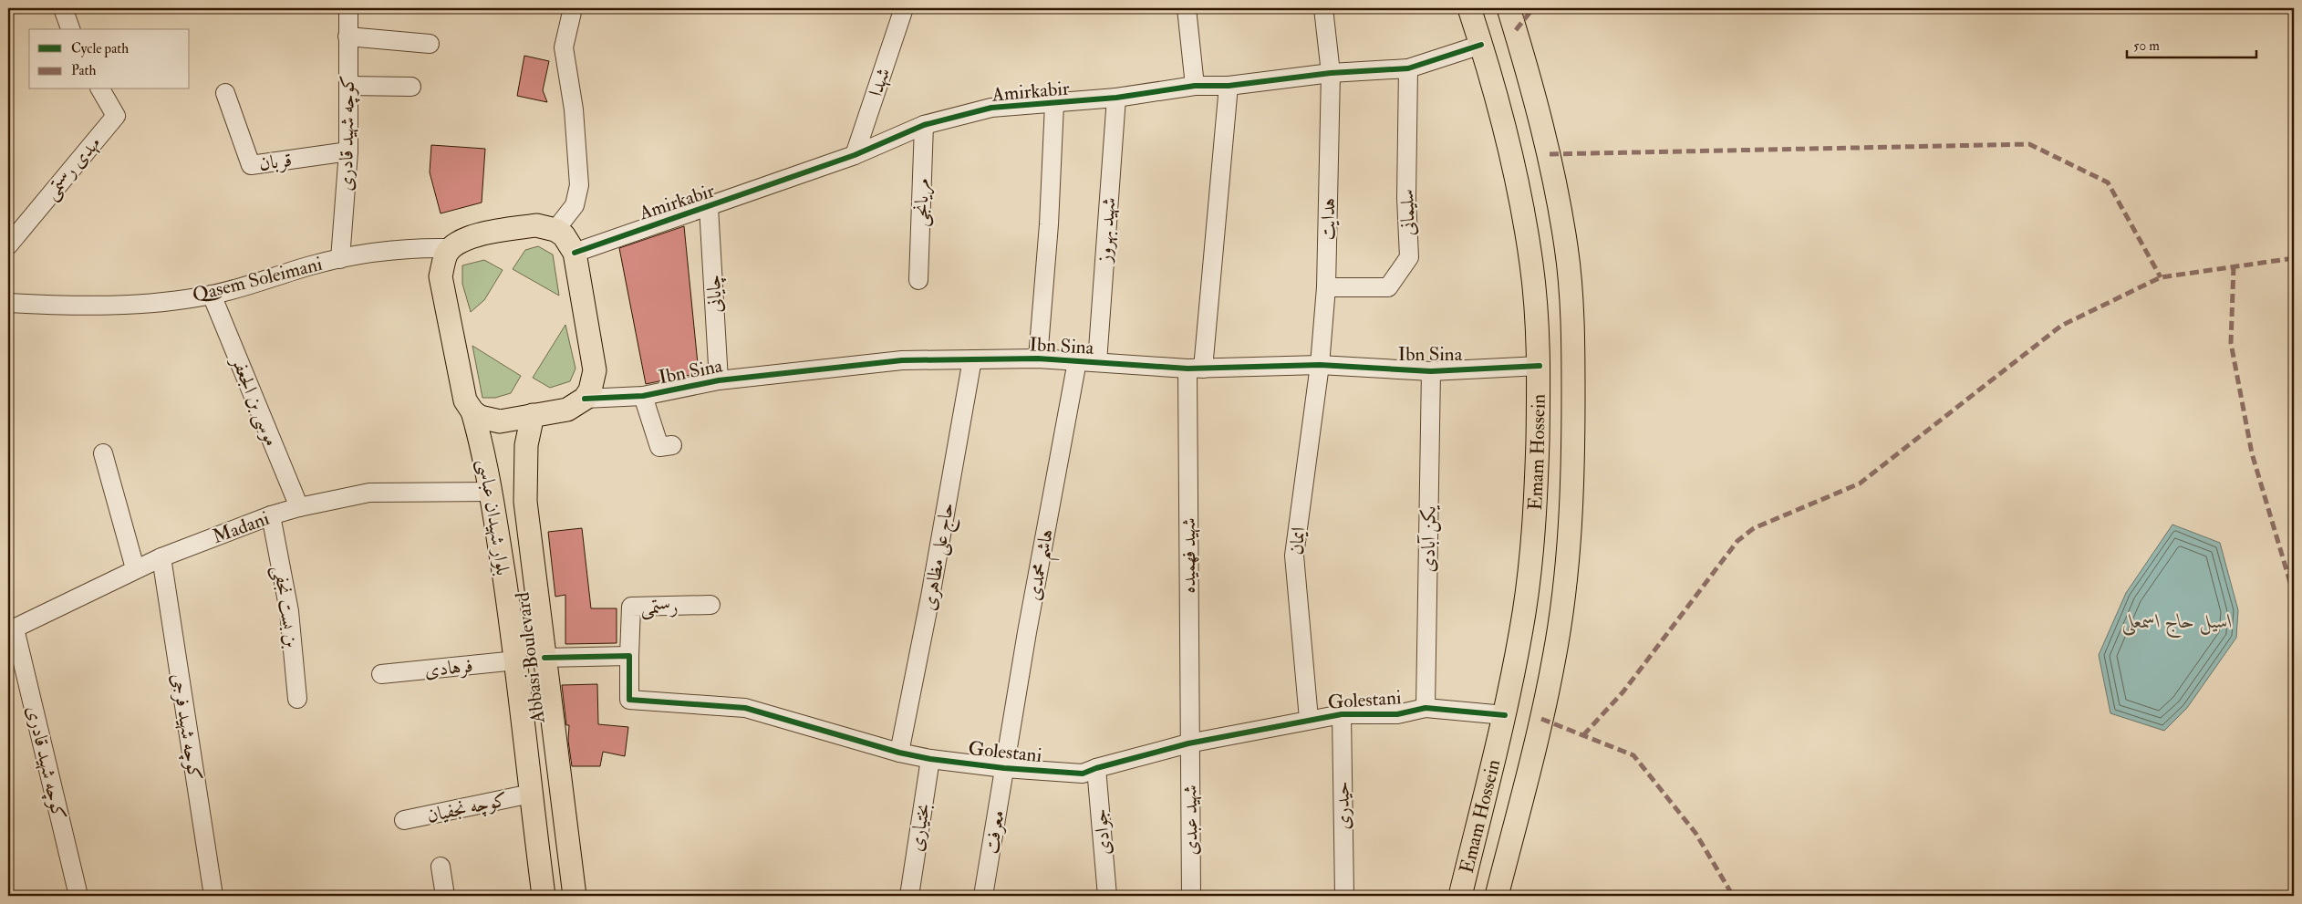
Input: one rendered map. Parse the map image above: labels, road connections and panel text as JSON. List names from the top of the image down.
{
  "streets": {
    "main road": ["Emam Hossein", "بلوار شهیدان عباسی", "Abbasi Boulevard"],
    "street": [
      "شهدا",
      "Amirkabir",
      "کوچه شهید قادری",
      "قربان",
      "مهدی رستمی",
      "مریانجی",
      "سلیمانی",
      "هدایت",
      "شهید بهروز",
      "Qasem Soleimani",
      "چایانی",
      "Ibn Sina",
      "موسی بن الجعفر",
      "Madani",
      "یکن آبادی",
      "ایمان",
      "شهید فهمیده",
      "حاج علی مظاهری",
      "هاشم محمدی",
      "بن بست نجفی",
      "رستمی",
      "فرهادی",
      "Golestani",
      "کوچه شهید فرجی",
      "حیدری",
      "کوچه نجفیان",
      "شهید عبدی",
      "بختیاری",
      "معرفت",
      "جوادی"
    ]
  },
  "crossings": [
    ["شهدا", "Amirkabir"],
    ["Amirkabir", "مریانجی"],
    ["Amirkabir", "سلیمانی"],
    ["Amirkabir", "هدایت"],
    ["Amirkabir", "شهید بهروز"],
    ["Amirkabir", "چایانی"],
    ["Amirkabir", "Emam Hossein"],
    ["Amirkabir", "شهید فهمیده"],
    ["کوچه شهید قادری", "قربان"],
    ["کوچه شهید قادری", "Qasem Soleimani"],
    ["کوچه شهید قادری", "Madani"],
    ["سلیمانی", "هدایت"],
    ["هدایت", "Ibn Sina"],
    ["هدایت", "ایمان"],
    ["شهید بهروز", "Ibn Sina"],
    ["Qasem Soleimani", "موسی بن الجعفر"],
    ["Qasem Soleimani", "بلوار شهیدان عباسی"],
    ["چایانی", "Ibn Sina"],
    ["Ibn Sina", "Emam Hossein"],
    ["Ibn Sina", "یکن آبادی"],
    ["Ibn Sina", "ایمان"],
    ["Ibn Sina", "شهید فهمیده"],
    ["Ibn Sina", "حاج علی مظاهری"],
    ["Ibn Sina", "هاشم محمدی"],
    ["موسی بن الجعفر", "Madani"],
    ["Emam Hossein", "Golestani"],
    ["بلوار شهیدان عباسی", "Madani"],
    ["بلوار شهیدان عباسی", "فرهادی"],
    ["بلوار شهیدان عباسی", "کوچه نجفیان"],
    ["Madani", "بن بست نجفی"],
    ["Madani", "کوچه شهید فرجی"],
    ["یکن آبادی", "Golestani"],
    ["ایمان", "Golestani"],
    ["شهید فهمیده", "Golestani"],
    ["شهید فهمیده", "شهید عبدی"],
    ["حاج علی مظاهری", "Golestani"],
    ["هاشم محمدی", "Golestani"],
    ["هاشم محمدی", "معرفت"],
    ["رستمی", "Golestani"],
    ["Golestani", "حیدری"],
    ["Golestani", "شهید عبدی"],
    ["Golestani", "بختیاری"],
    ["Golestani", "معرفت"],
    ["Golestani", "جوادی"]
  ],
  "water": ["اسیل حاج اسمعلی"],
  "legend": ["Cycle path", "Path"],
  "scale_bar": "50 m"
}
